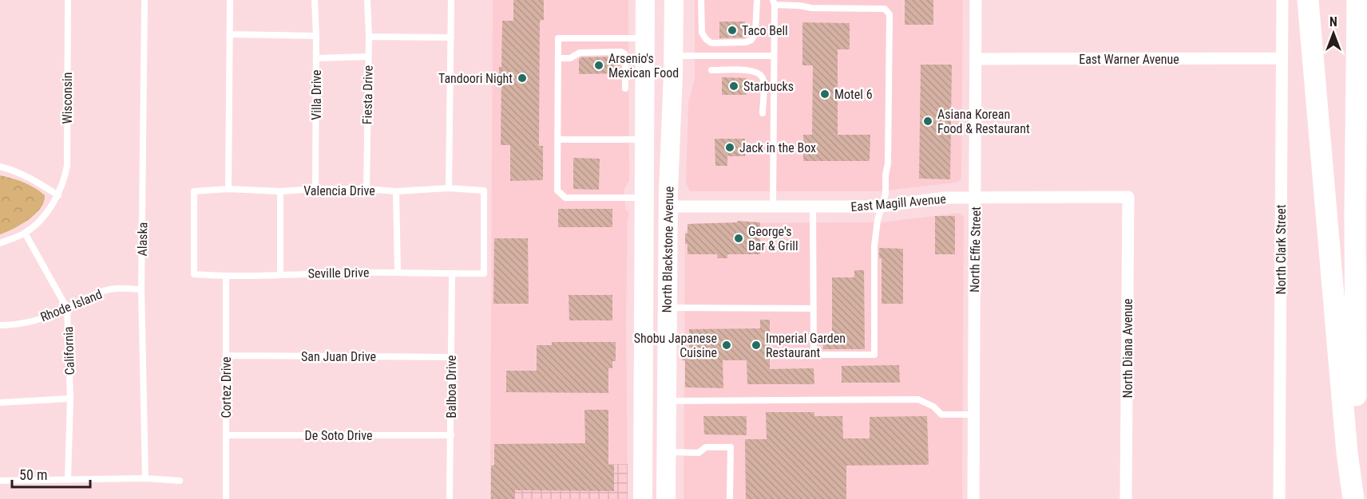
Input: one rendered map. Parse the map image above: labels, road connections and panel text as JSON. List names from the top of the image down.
{
  "streets": {
    "main road": ["North Blackstone Avenue"],
    "street": [
      "East Warner Avenue",
      "East Magill Avenue",
      "North Effie Street",
      "North Clark Street",
      "North Diana Avenue"
    ],
    "lane": [
      "Villa Drive",
      "Fiesta Drive",
      "Wisconsin",
      "Valencia Drive",
      "Alaska",
      "Seville Drive",
      "Rhode Island",
      "California",
      "San Juan Drive",
      "Balboa Drive",
      "Cortez Drive",
      "De Soto Drive"
    ]
  },
  "crossings": [
    ["East Warner Avenue", "North Effie Street"],
    ["East Warner Avenue", "North Clark Street"],
    ["Villa Drive", "Valencia Drive"],
    ["Fiesta Drive", "Valencia Drive"],
    ["Wisconsin", "California"],
    ["Valencia Drive", "Seville Drive"],
    ["East Magill Avenue", "North Blackstone Avenue"],
    ["East Magill Avenue", "North Effie Street"],
    ["East Magill Avenue", "North Diana Avenue"],
    ["Alaska", "Rhode Island"],
    ["Seville Drive", "Balboa Drive"],
    ["Seville Drive", "Cortez Drive"],
    ["Rhode Island", "California"],
    ["San Juan Drive", "Balboa Drive"],
    ["San Juan Drive", "Cortez Drive"],
    ["Balboa Drive", "De Soto Drive"],
    ["Cortez Drive", "De Soto Drive"]
  ],
  "places": [
    "Taco Bell",
    "Arsenio's Mexican Food",
    "Tandoori Night",
    "Starbucks",
    "Motel 6",
    "Asiana Korean Food & Restaurant",
    "Jack in the Box",
    "George's Bar & Grill",
    "Shobu Japanese Cuisine",
    "Imperial Garden Restaurant"
  ],
  "scale_bar": "50 m",
  "north": "top"
}
